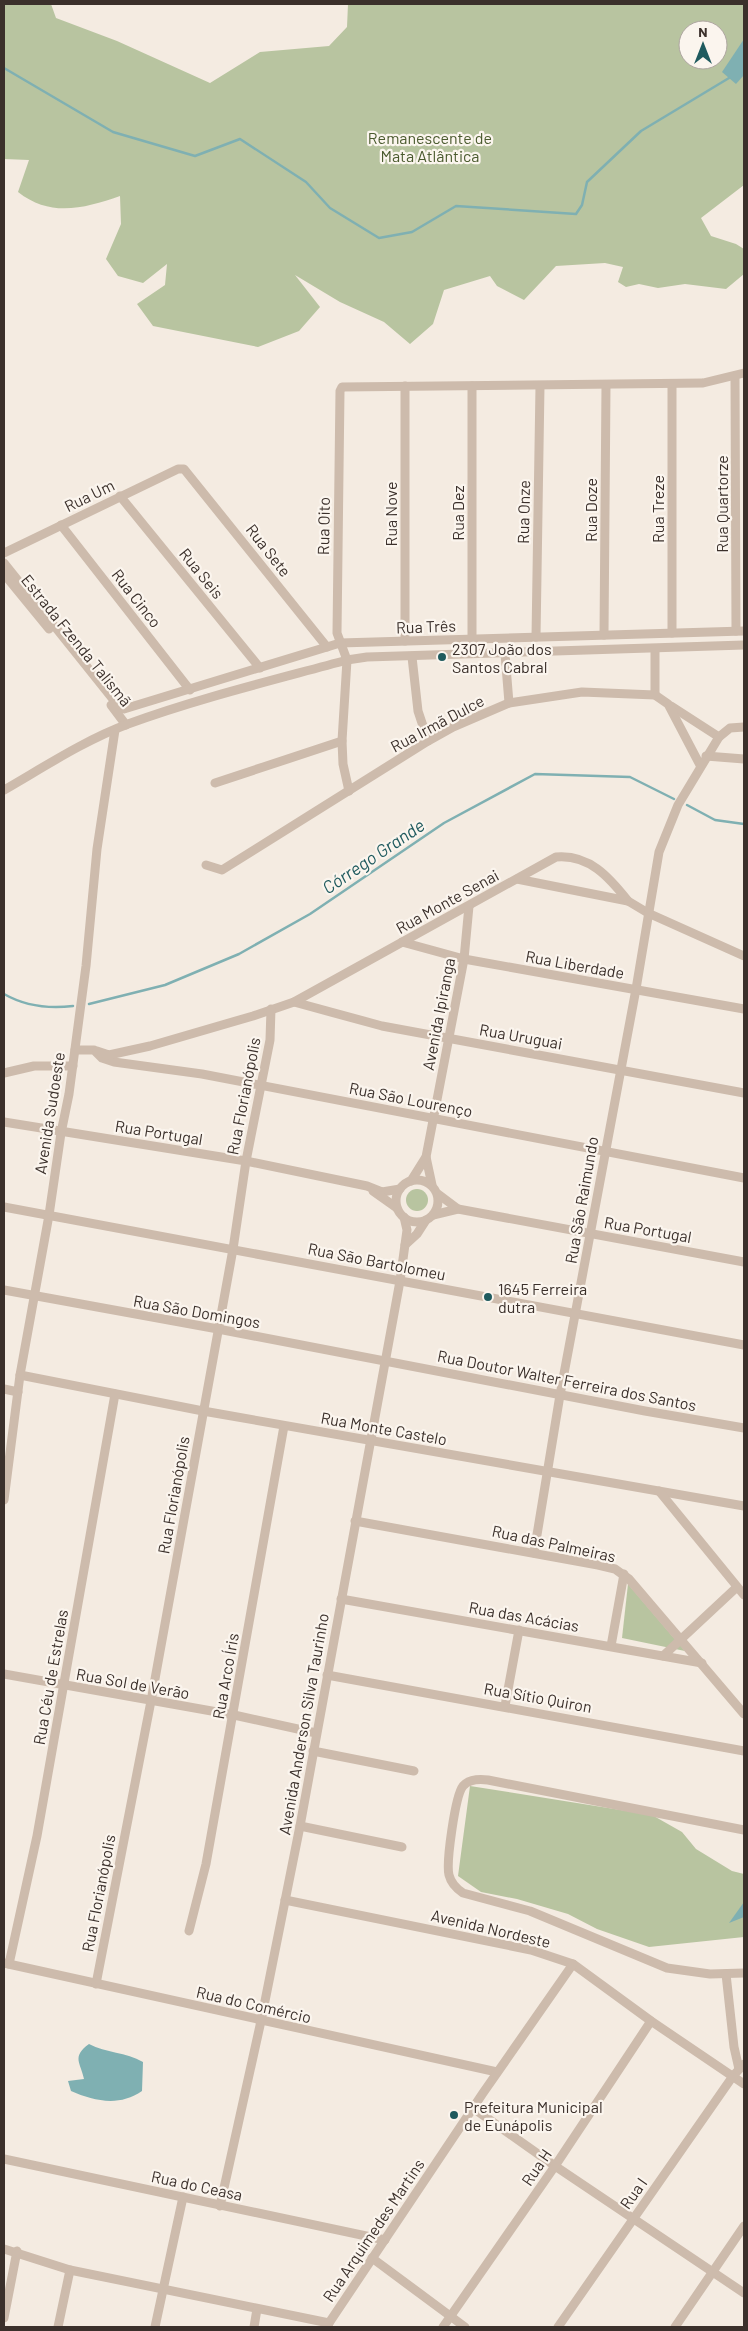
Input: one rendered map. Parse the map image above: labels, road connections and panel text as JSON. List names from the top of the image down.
{
  "streets": {
    "street": [
      "Rua Um",
      "Rua Quartorze",
      "Rua Treze",
      "Rua Doze",
      "Rua Onze",
      "Rua Dez",
      "Rua Nove",
      "Rua Oito",
      "Rua Sete",
      "Rua Seis",
      "Rua Cinco",
      "Rua Três",
      "Estrada Fzenda Talismã",
      "Rua Irmã Dulce",
      "Rua Monte Senai",
      "Rua Liberdade",
      "Avenida Ipiranga",
      "Rua Uruguai",
      "Rua Florianópolis",
      "Rua São Lourenço",
      "Avenida Sudoeste",
      "Rua Portugal",
      "Rua São Raimundo",
      "Rua São Bartolomeu",
      "Rua São Domingos",
      "Rua Doutor Walter Ferreira dos Santos",
      "Rua Monte Castelo",
      "Rua das Palmeiras",
      "Rua das Acácias",
      "Rua Arco Íris",
      "Rua Céu de Estrelas",
      "Rua Sol de Verão",
      "Rua Sítio Quiron",
      "Avenida Anderson Silva Taurinho",
      "Avenida Nordeste",
      "Rua do Comércio",
      "Rua H",
      "Rua do Ceasa",
      "Rua I",
      "Rua Arquimedes Martins"
    ]
  },
  "crossings": [
    ["Rua Um", "Rua Sete"],
    ["Rua Um", "Rua Seis"],
    ["Rua Um", "Rua Cinco"],
    ["Rua Quartorze", "Rua Três"],
    ["Rua Treze", "Rua Três"],
    ["Rua Doze", "Rua Três"],
    ["Rua Onze", "Rua Três"],
    ["Rua Dez", "Rua Três"],
    ["Rua Nove", "Rua Oito"],
    ["Rua Nove", "Rua Três"],
    ["Rua Oito", "Rua Três"],
    ["Rua Sete", "Rua Três"],
    ["Rua Seis", "Rua Três"],
    ["Rua Cinco", "Rua Três"],
    ["Rua Monte Senai", "Rua Liberdade"],
    ["Rua Monte Senai", "Avenida Ipiranga"],
    ["Rua Monte Senai", "Rua Uruguai"],
    ["Rua Monte Senai", "Rua Florianópolis"],
    ["Rua Liberdade", "Avenida Ipiranga"],
    ["Rua Liberdade", "Rua São Raimundo"],
    ["Avenida Ipiranga", "Rua Uruguai"],
    ["Avenida Ipiranga", "Rua São Lourenço"],
    ["Rua Uruguai", "Rua São Raimundo"],
    ["Rua Florianópolis", "Rua São Lourenço"],
    ["Rua Florianópolis", "Rua Portugal"],
    ["Rua Florianópolis", "Rua São Bartolomeu"],
    ["Rua Florianópolis", "Rua São Domingos"],
    ["Rua Florianópolis", "Rua Monte Castelo"],
    ["Rua Florianópolis", "Rua Sol de Verão"],
    ["Rua Florianópolis", "Rua do Comércio"],
    ["Rua São Lourenço", "Avenida Sudoeste"],
    ["Rua São Lourenço", "Rua São Raimundo"],
    ["Avenida Sudoeste", "Rua Portugal"],
    ["Avenida Sudoeste", "Rua São Bartolomeu"],
    ["Avenida Sudoeste", "Rua São Domingos"],
    ["Avenida Sudoeste", "Rua Monte Castelo"],
    ["Rua Portugal", "Rua São Raimundo"],
    ["Rua Portugal", "Avenida Anderson Silva Taurinho"],
    ["Rua São Raimundo", "Rua São Bartolomeu"],
    ["Rua São Raimundo", "Rua Doutor Walter Ferreira dos Santos"],
    ["Rua São Raimundo", "Rua Monte Castelo"],
    ["Rua São Raimundo", "Rua das Palmeiras"],
    ["Rua São Bartolomeu", "Avenida Anderson Silva Taurinho"],
    ["Rua São Domingos", "Rua Doutor Walter Ferreira dos Santos"],
    ["Rua São Domingos", "Avenida Anderson Silva Taurinho"],
    ["Rua Doutor Walter Ferreira dos Santos", "Avenida Anderson Silva Taurinho"],
    ["Rua Monte Castelo", "Rua Arco Íris"],
    ["Rua Monte Castelo", "Rua Céu de Estrelas"],
    ["Rua Monte Castelo", "Avenida Anderson Silva Taurinho"],
    ["Rua das Palmeiras", "Rua das Acácias"],
    ["Rua das Palmeiras", "Avenida Anderson Silva Taurinho"],
    ["Rua das Acácias", "Avenida Anderson Silva Taurinho"],
    ["Rua Arco Íris", "Rua Sol de Verão"],
    ["Rua Céu de Estrelas", "Rua Sol de Verão"],
    ["Rua Céu de Estrelas", "Rua do Comércio"],
    ["Rua Sol de Verão", "Avenida Anderson Silva Taurinho"],
    ["Rua Sítio Quiron", "Avenida Anderson Silva Taurinho"],
    ["Avenida Anderson Silva Taurinho", "Avenida Nordeste"],
    ["Avenida Anderson Silva Taurinho", "Rua do Comércio"],
    ["Avenida Anderson Silva Taurinho", "Rua do Ceasa"],
    ["Avenida Nordeste", "Rua H"],
    ["Avenida Nordeste", "Rua I"],
    ["Avenida Nordeste", "Rua Arquimedes Martins"],
    ["Rua do Comércio", "Rua Arquimedes Martins"],
    ["Rua do Ceasa", "Rua Arquimedes Martins"]
  ],
  "water": ["Córrego Grande"],
  "parks": ["Remanescente de Mata Atlântica"],
  "places": ["2307 João dos Santos Cabral", "1645 Ferreira dutra", "Prefeitura Municipal de Eunápolis"],
  "north": "top"
}
